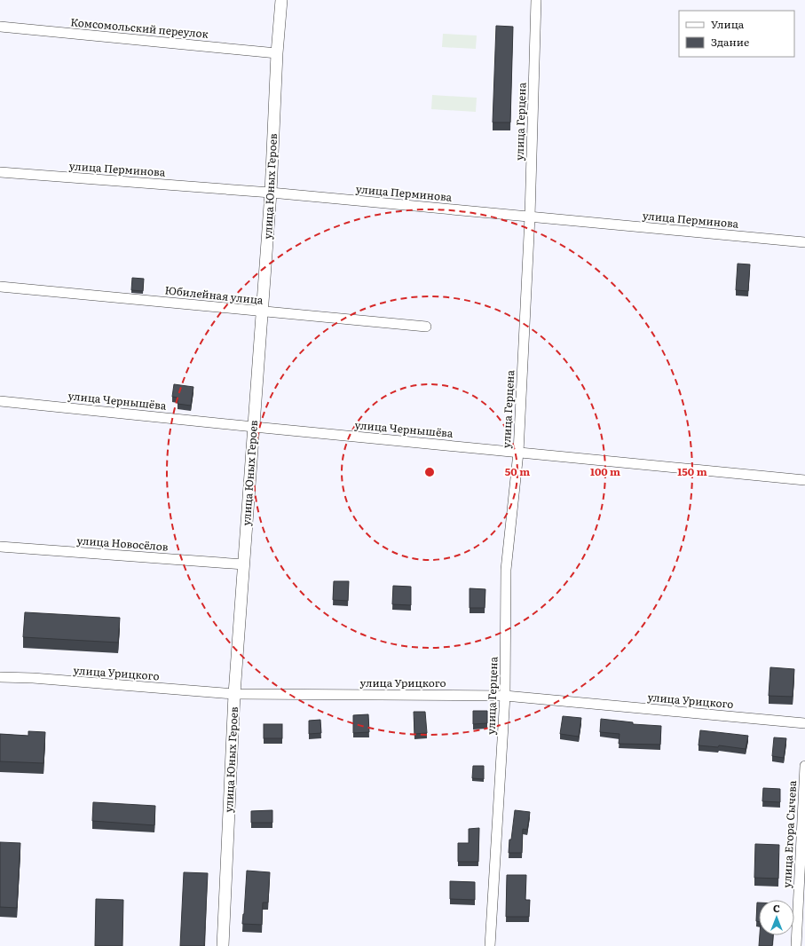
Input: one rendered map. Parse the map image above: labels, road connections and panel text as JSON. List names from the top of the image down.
{
  "streets": {
    "street": [
      "Комсомольский переулок",
      "улица Герцена",
      "улица Перминова",
      "улица Юных Героев",
      "Юбилейная улица",
      "улица Чернышёва",
      "улица Новосёлов",
      "улица Урицкого",
      "улица Егора Сычева"
    ]
  },
  "crossings": [
    ["Комсомольский переулок", "улица Юных Героев"],
    ["улица Герцена", "улица Перминова"],
    ["улица Герцена", "улица Чернышёва"],
    ["улица Герцена", "улица Урицкого"],
    ["улица Перминова", "улица Юных Героев"],
    ["улица Юных Героев", "Юбилейная улица"],
    ["улица Юных Героев", "улица Чернышёва"],
    ["улица Юных Героев", "улица Новосёлов"],
    ["улица Юных Героев", "улица Урицкого"]
  ],
  "legend": ["Улица", "Здание"],
  "north": "top",
  "rings": ["50 m", "100 m", "150 m"]
}
